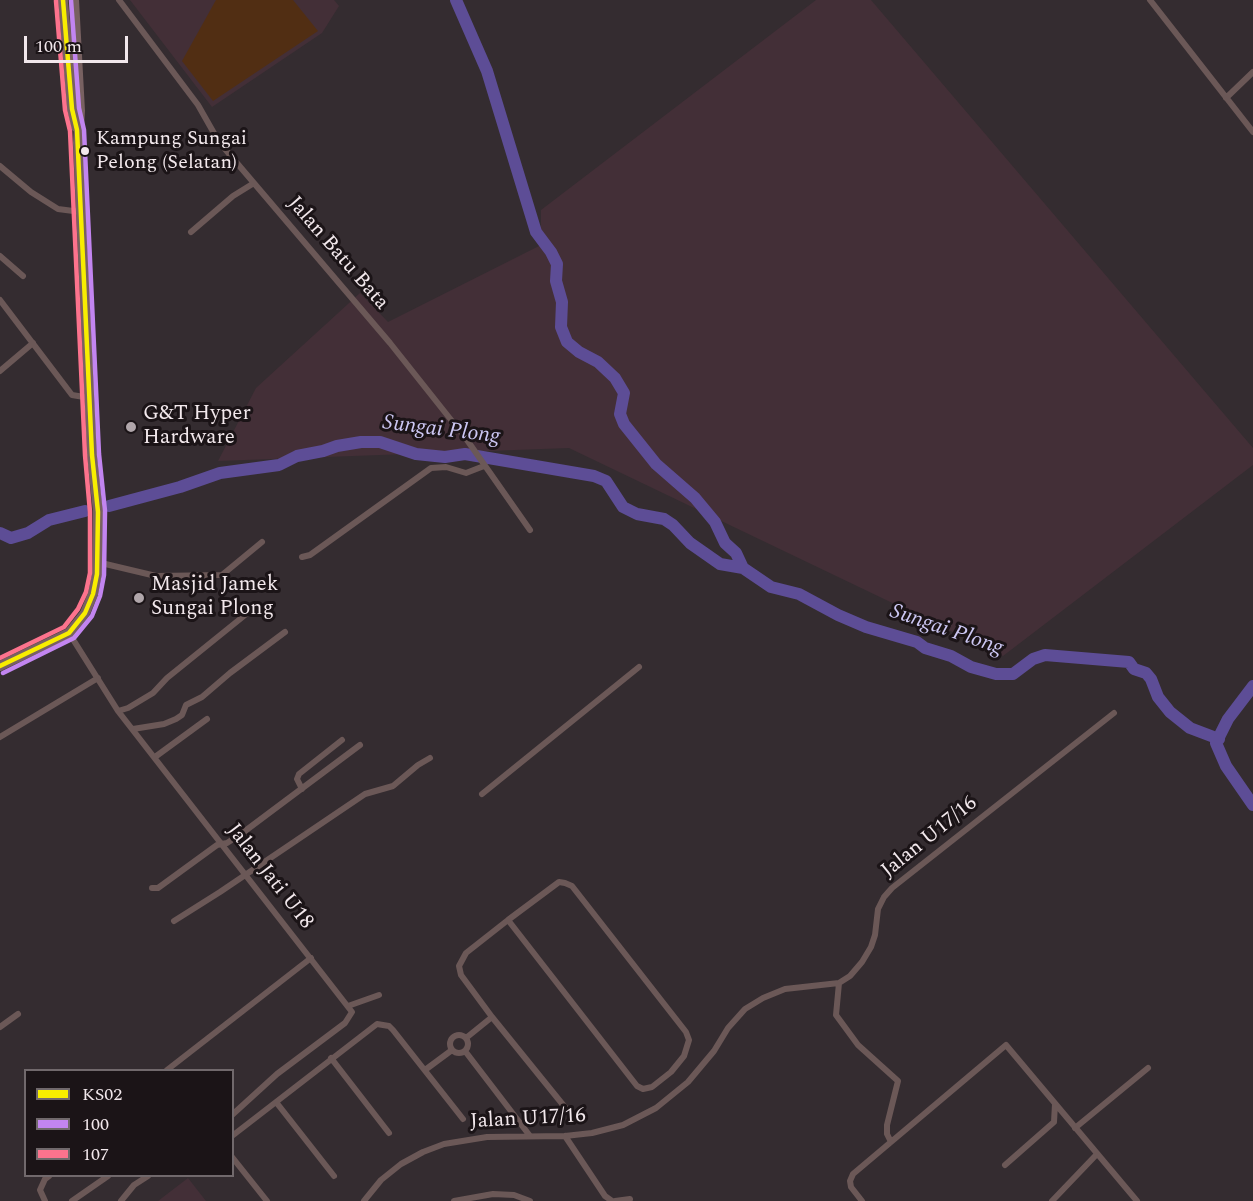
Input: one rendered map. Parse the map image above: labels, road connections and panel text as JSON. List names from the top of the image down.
{
  "streets": {
    "street": ["Jalan Batu Bata", "Jalan U17/16", "Jalan Jati U18"]
  },
  "water": ["Sungai Plong"],
  "places": ["Kampung Sungai Pelong (Selatan)", "G&T Hyper Hardware", "Masjid Jamek Sungai Plong"],
  "lines": ["transit line KS02", "transit line 100", "transit line 107"],
  "legend": ["KS02", "100", "107"],
  "scale_bar": "100 m"
}
